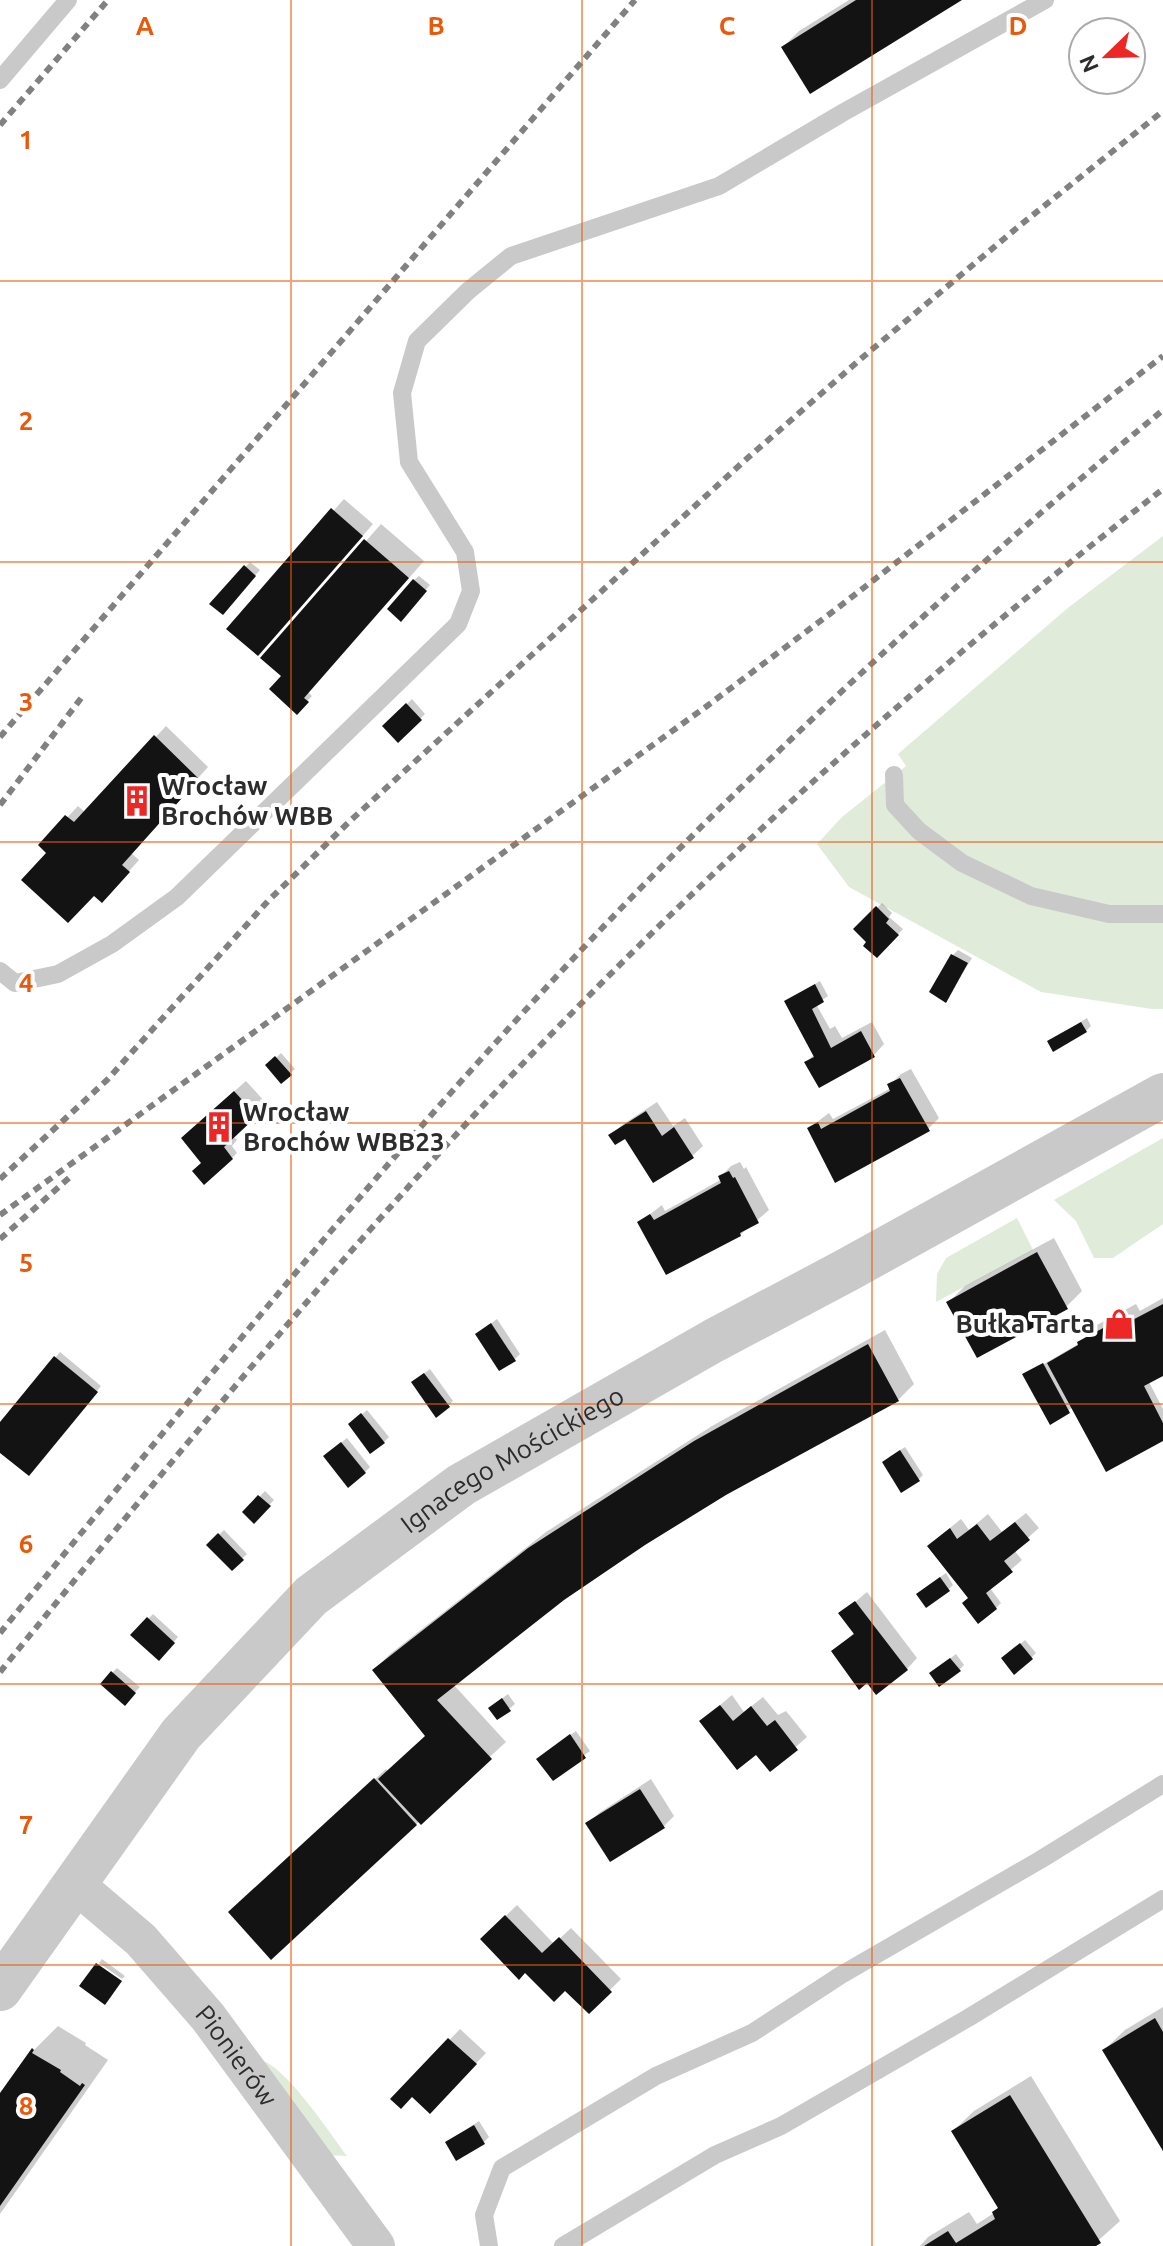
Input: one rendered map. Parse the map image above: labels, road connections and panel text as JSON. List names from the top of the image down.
{
  "streets": {
    "street": ["Ignacego Mościckiego", "Pionierów"]
  },
  "crossings": [
    ["Ignacego Mościckiego", "Pionierów"]
  ],
  "places": {
    "building": ["Wrocław Brochów WBB", "Wrocław Brochów WBB23"],
    "shop": ["Bułka Tarta"]
  },
  "north": "bottom left",
  "grid": {
    "columns": [
      "A",
      "B",
      "C",
      "D"
    ],
    "rows": [
      "1",
      "2",
      "3",
      "4",
      "5",
      "6",
      "7",
      "8"
    ]
  }
}
